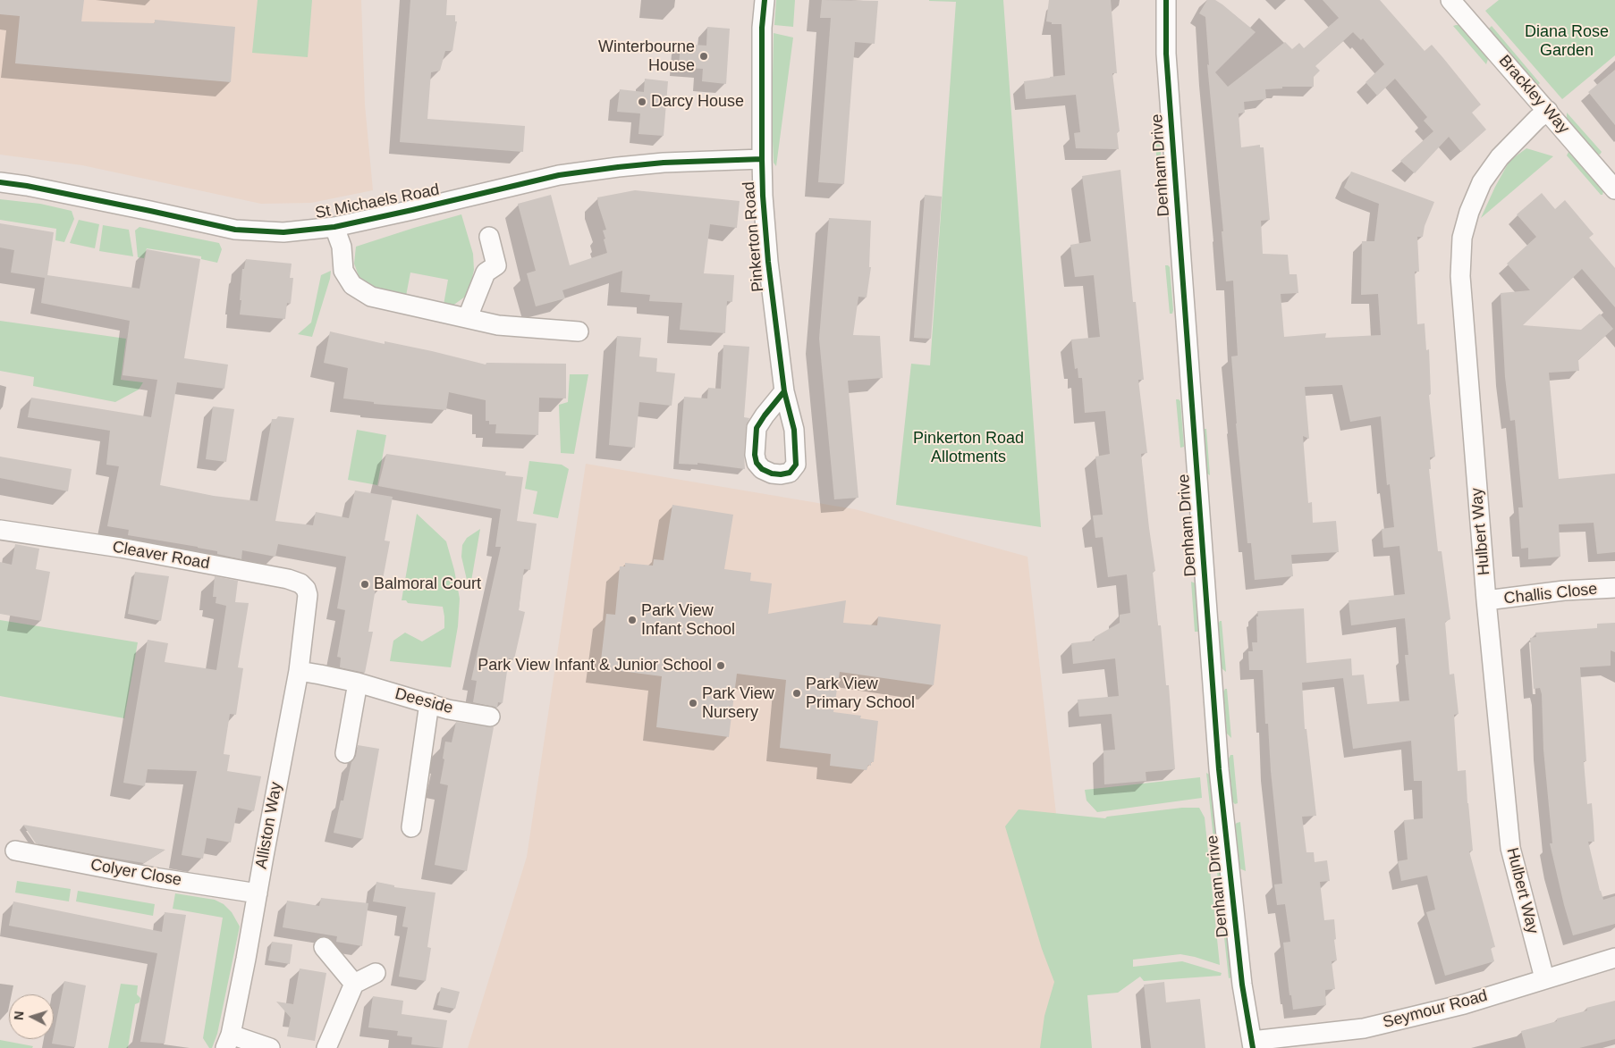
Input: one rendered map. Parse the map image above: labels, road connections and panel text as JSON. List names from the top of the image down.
{
  "streets": {
    "street": [
      "Brackley Way",
      "Denham Drive",
      "St Michaels Road",
      "Pinkerton Road",
      "Hulbert Way",
      "Cleaver Road",
      "Challis Close",
      "Deeside",
      "Alliston Way",
      "Colyer Close",
      "Seymour Road"
    ]
  },
  "crossings": [
    ["Brackley Way", "Hulbert Way"],
    ["Denham Drive", "Seymour Road"],
    ["St Michaels Road", "Pinkerton Road"],
    ["Hulbert Way", "Challis Close"],
    ["Hulbert Way", "Seymour Road"],
    ["Cleaver Road", "Alliston Way"],
    ["Deeside", "Alliston Way"],
    ["Alliston Way", "Colyer Close"]
  ],
  "parks": ["Diana Rose Garden", "Pinkerton Road Allotments"],
  "places": [
    "Winterbourne House",
    "Darcy House",
    "Balmoral Court",
    "Park View Infant School",
    "Park View Infant & Junior School",
    "Park View Primary School",
    "Park View Nursery"
  ],
  "north": "left"
}
